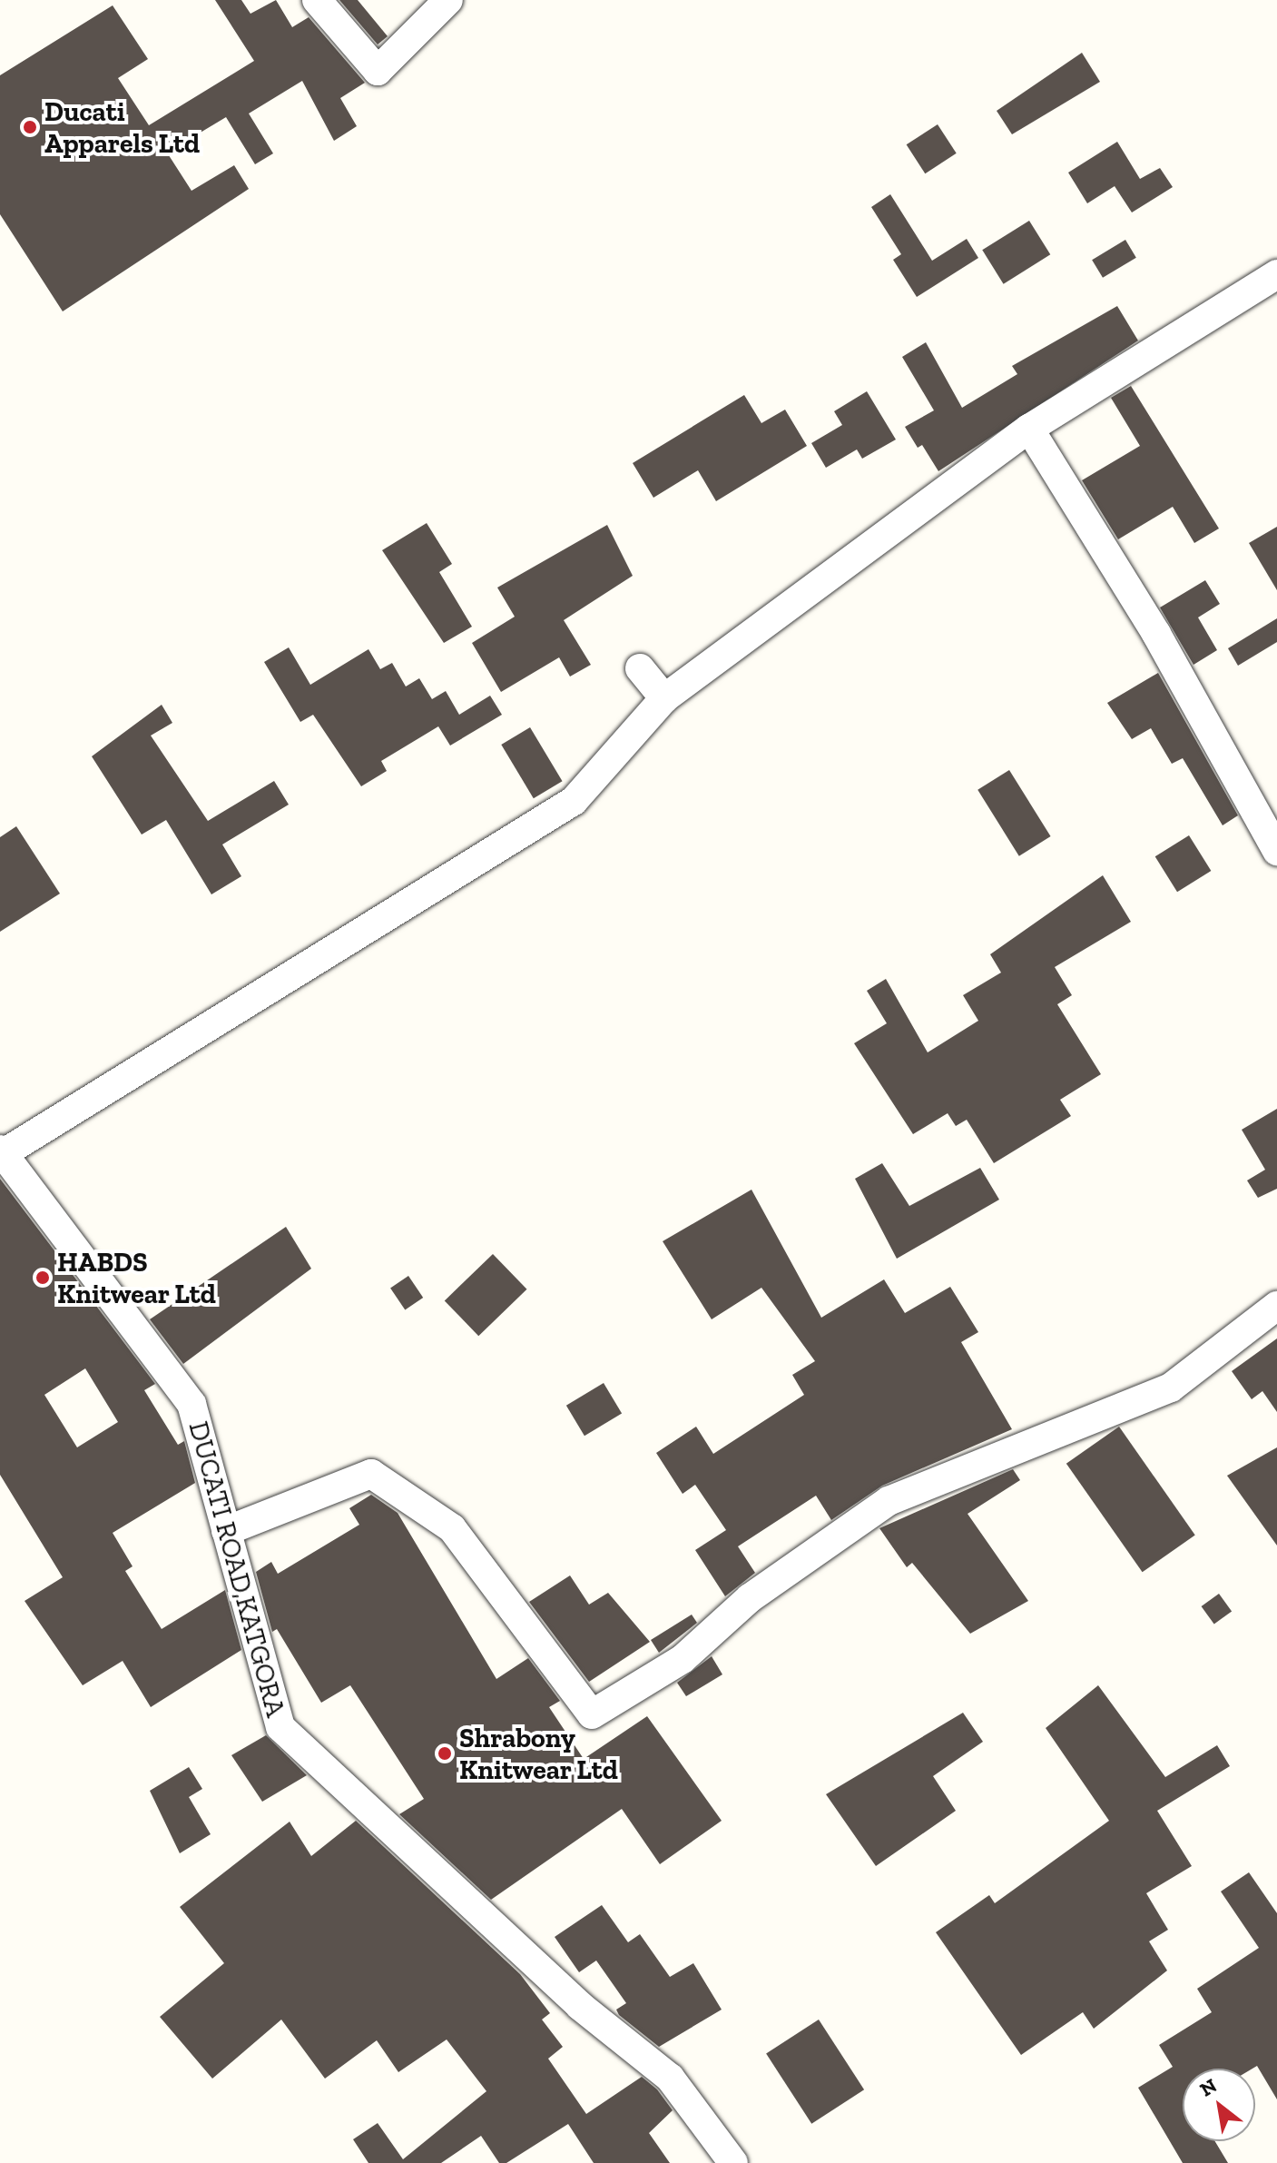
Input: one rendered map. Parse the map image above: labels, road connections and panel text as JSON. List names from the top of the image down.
{
  "streets": {
    "street": ["DUCATI ROAD,KATGORA"]
  },
  "places": ["Ducati Apparels Ltd", "HABDS Knitwear Ltd", "Shrabony Knitwear Ltd"],
  "north": "top left"
}
